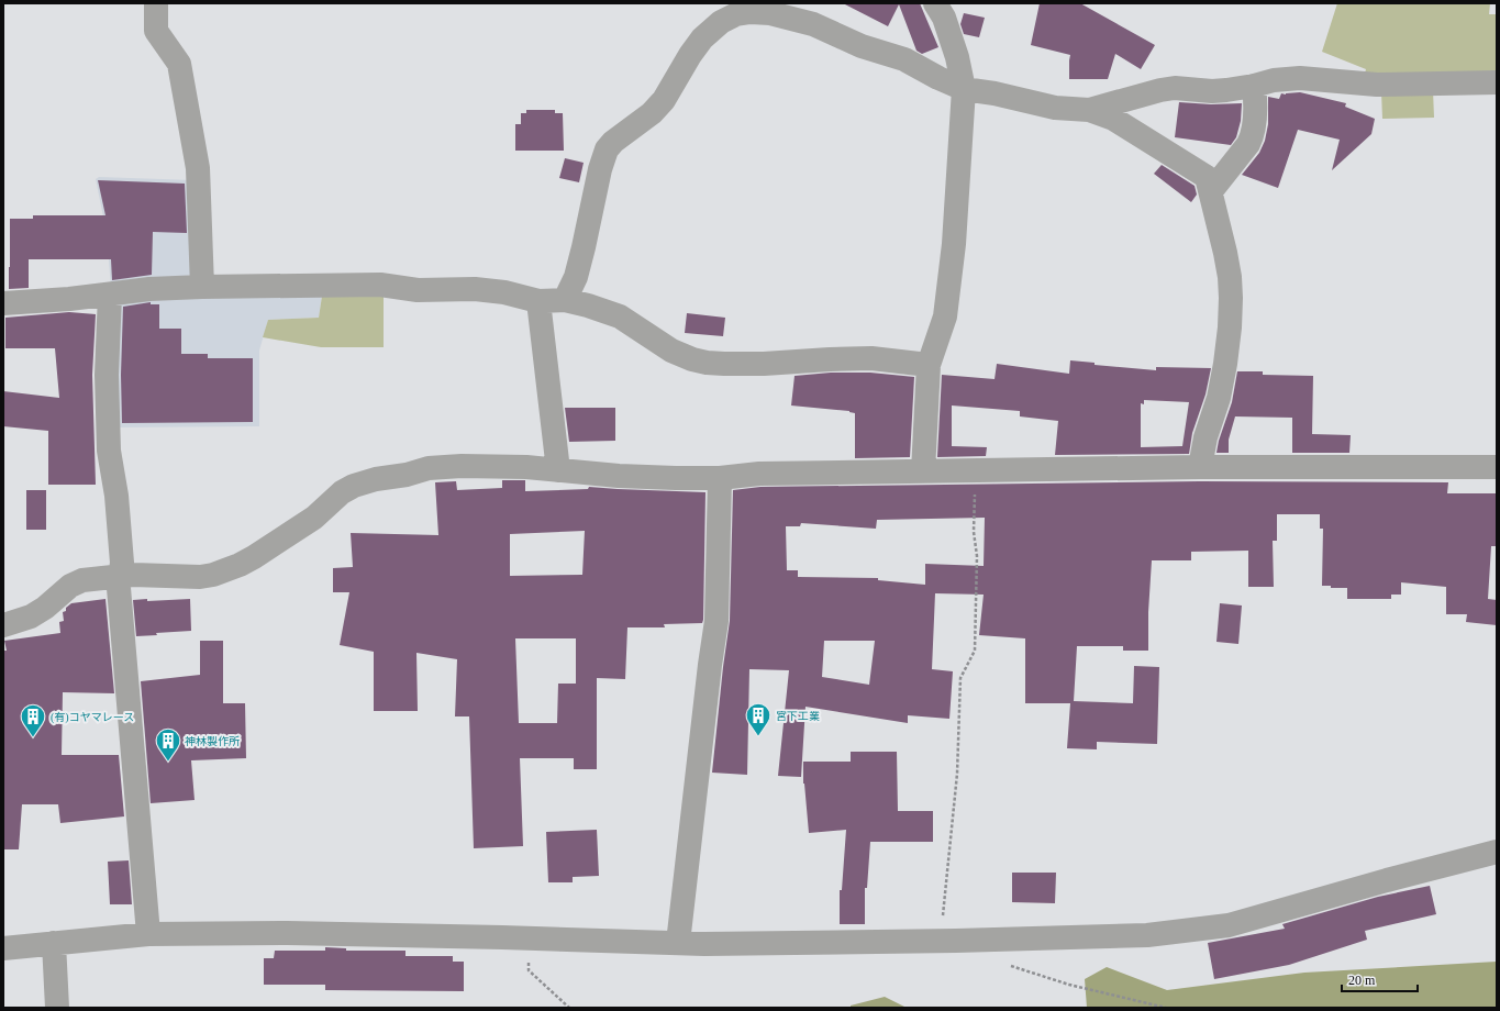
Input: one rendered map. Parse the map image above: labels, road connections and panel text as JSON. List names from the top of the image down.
{
  "places": {
    "building": ["宮下工業", "(有)コヤマレース", "神林製作所"]
  },
  "scale_bar": "20 m"
}
